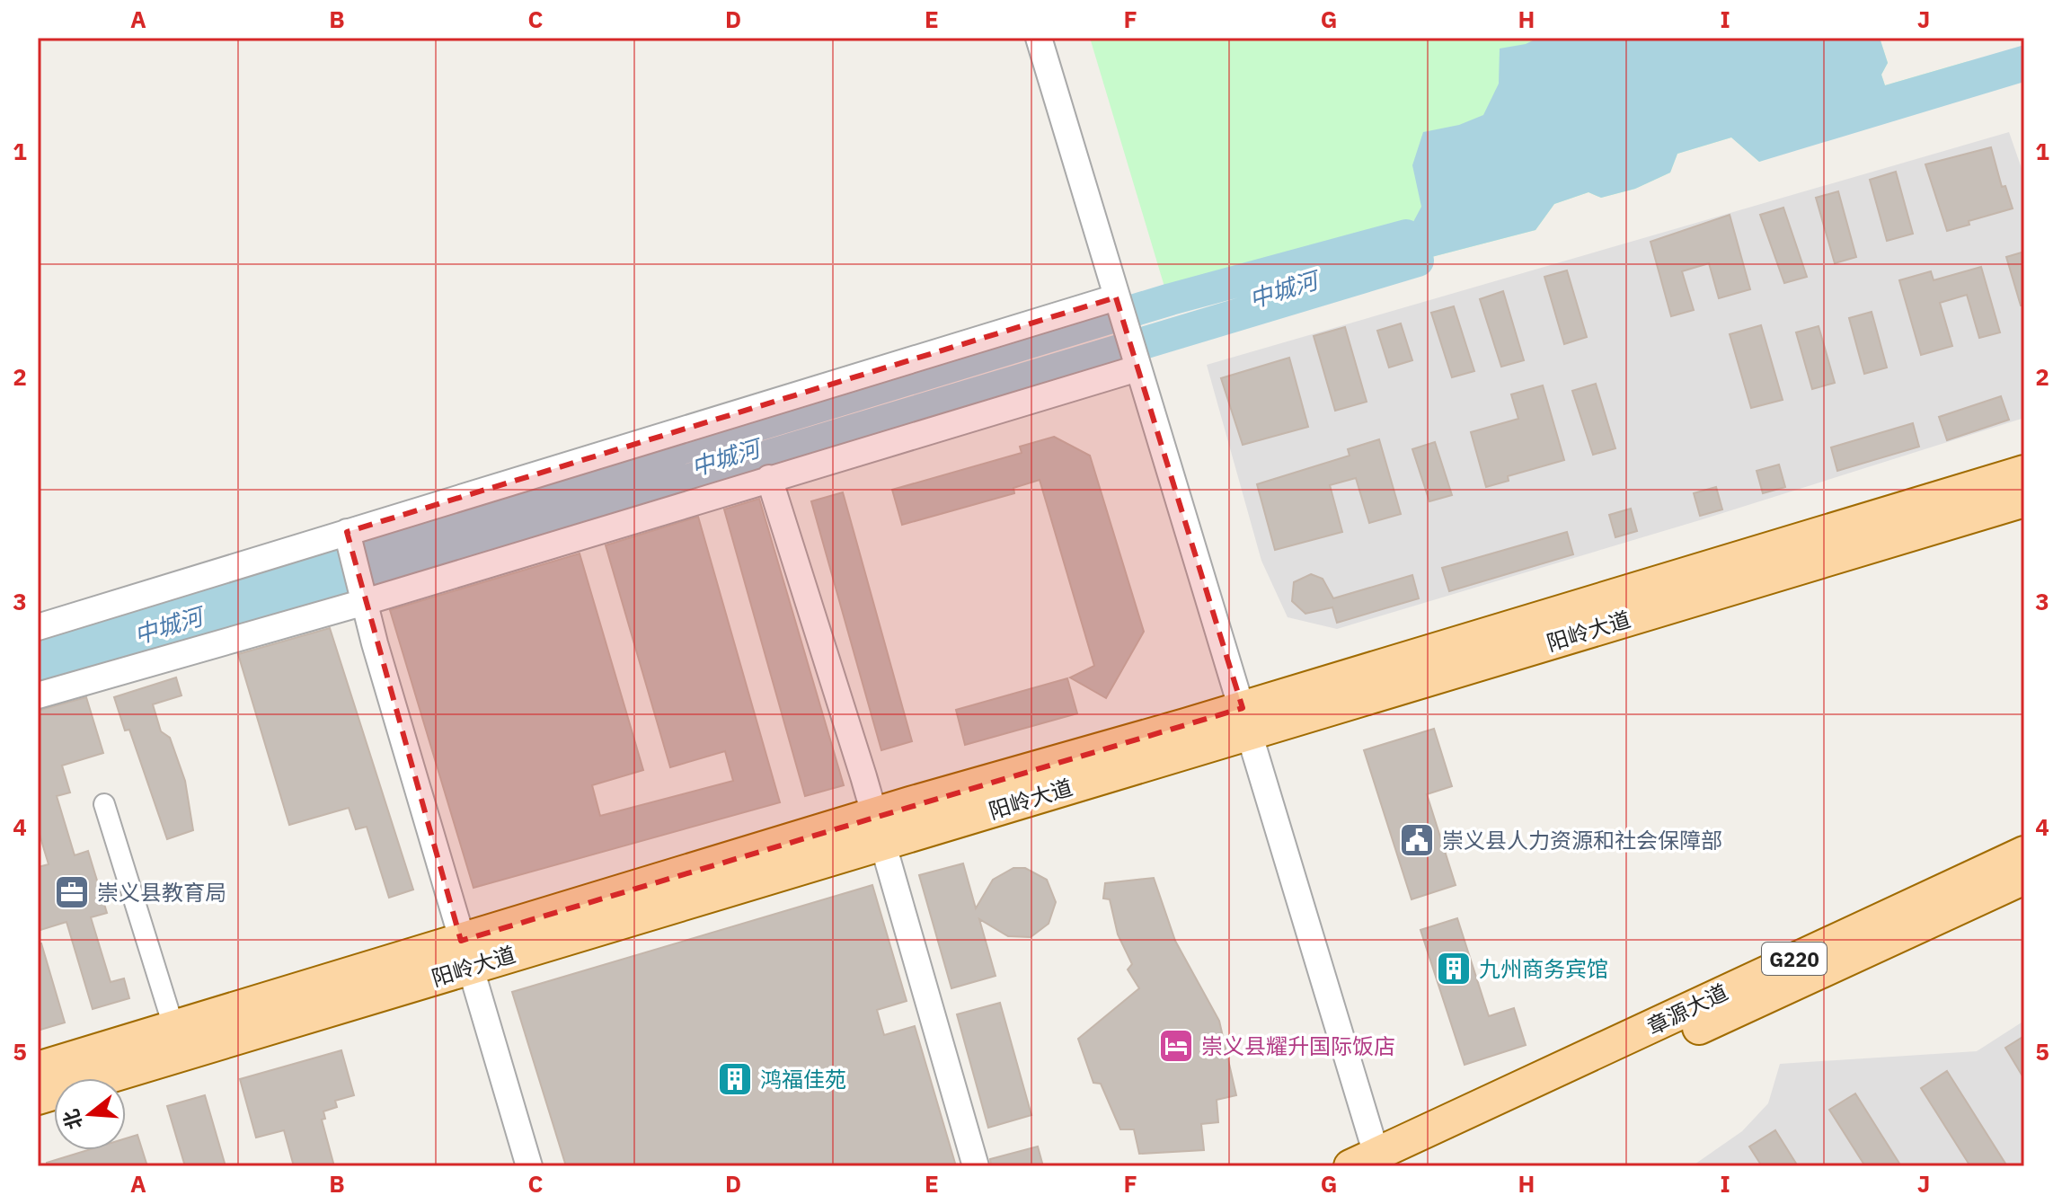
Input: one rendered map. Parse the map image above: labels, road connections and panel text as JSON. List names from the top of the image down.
{
  "streets": {
    "main road": ["阳岭大道", "G220", "章源大道"]
  },
  "water": ["中城河"],
  "places": {
    "public building": ["崇义县人力资源和社会保障部"],
    "office": ["崇义县教育局"],
    "building": ["九州商务宾馆", "鸿福佳苑"],
    "hotel": ["崇义县耀升国际饭店"]
  },
  "north": "left",
  "grid": {
    "columns": [
      "A",
      "B",
      "C",
      "D",
      "E",
      "F",
      "G",
      "H",
      "I",
      "J"
    ],
    "rows": [
      "1",
      "2",
      "3",
      "4",
      "5"
    ]
  }
}
